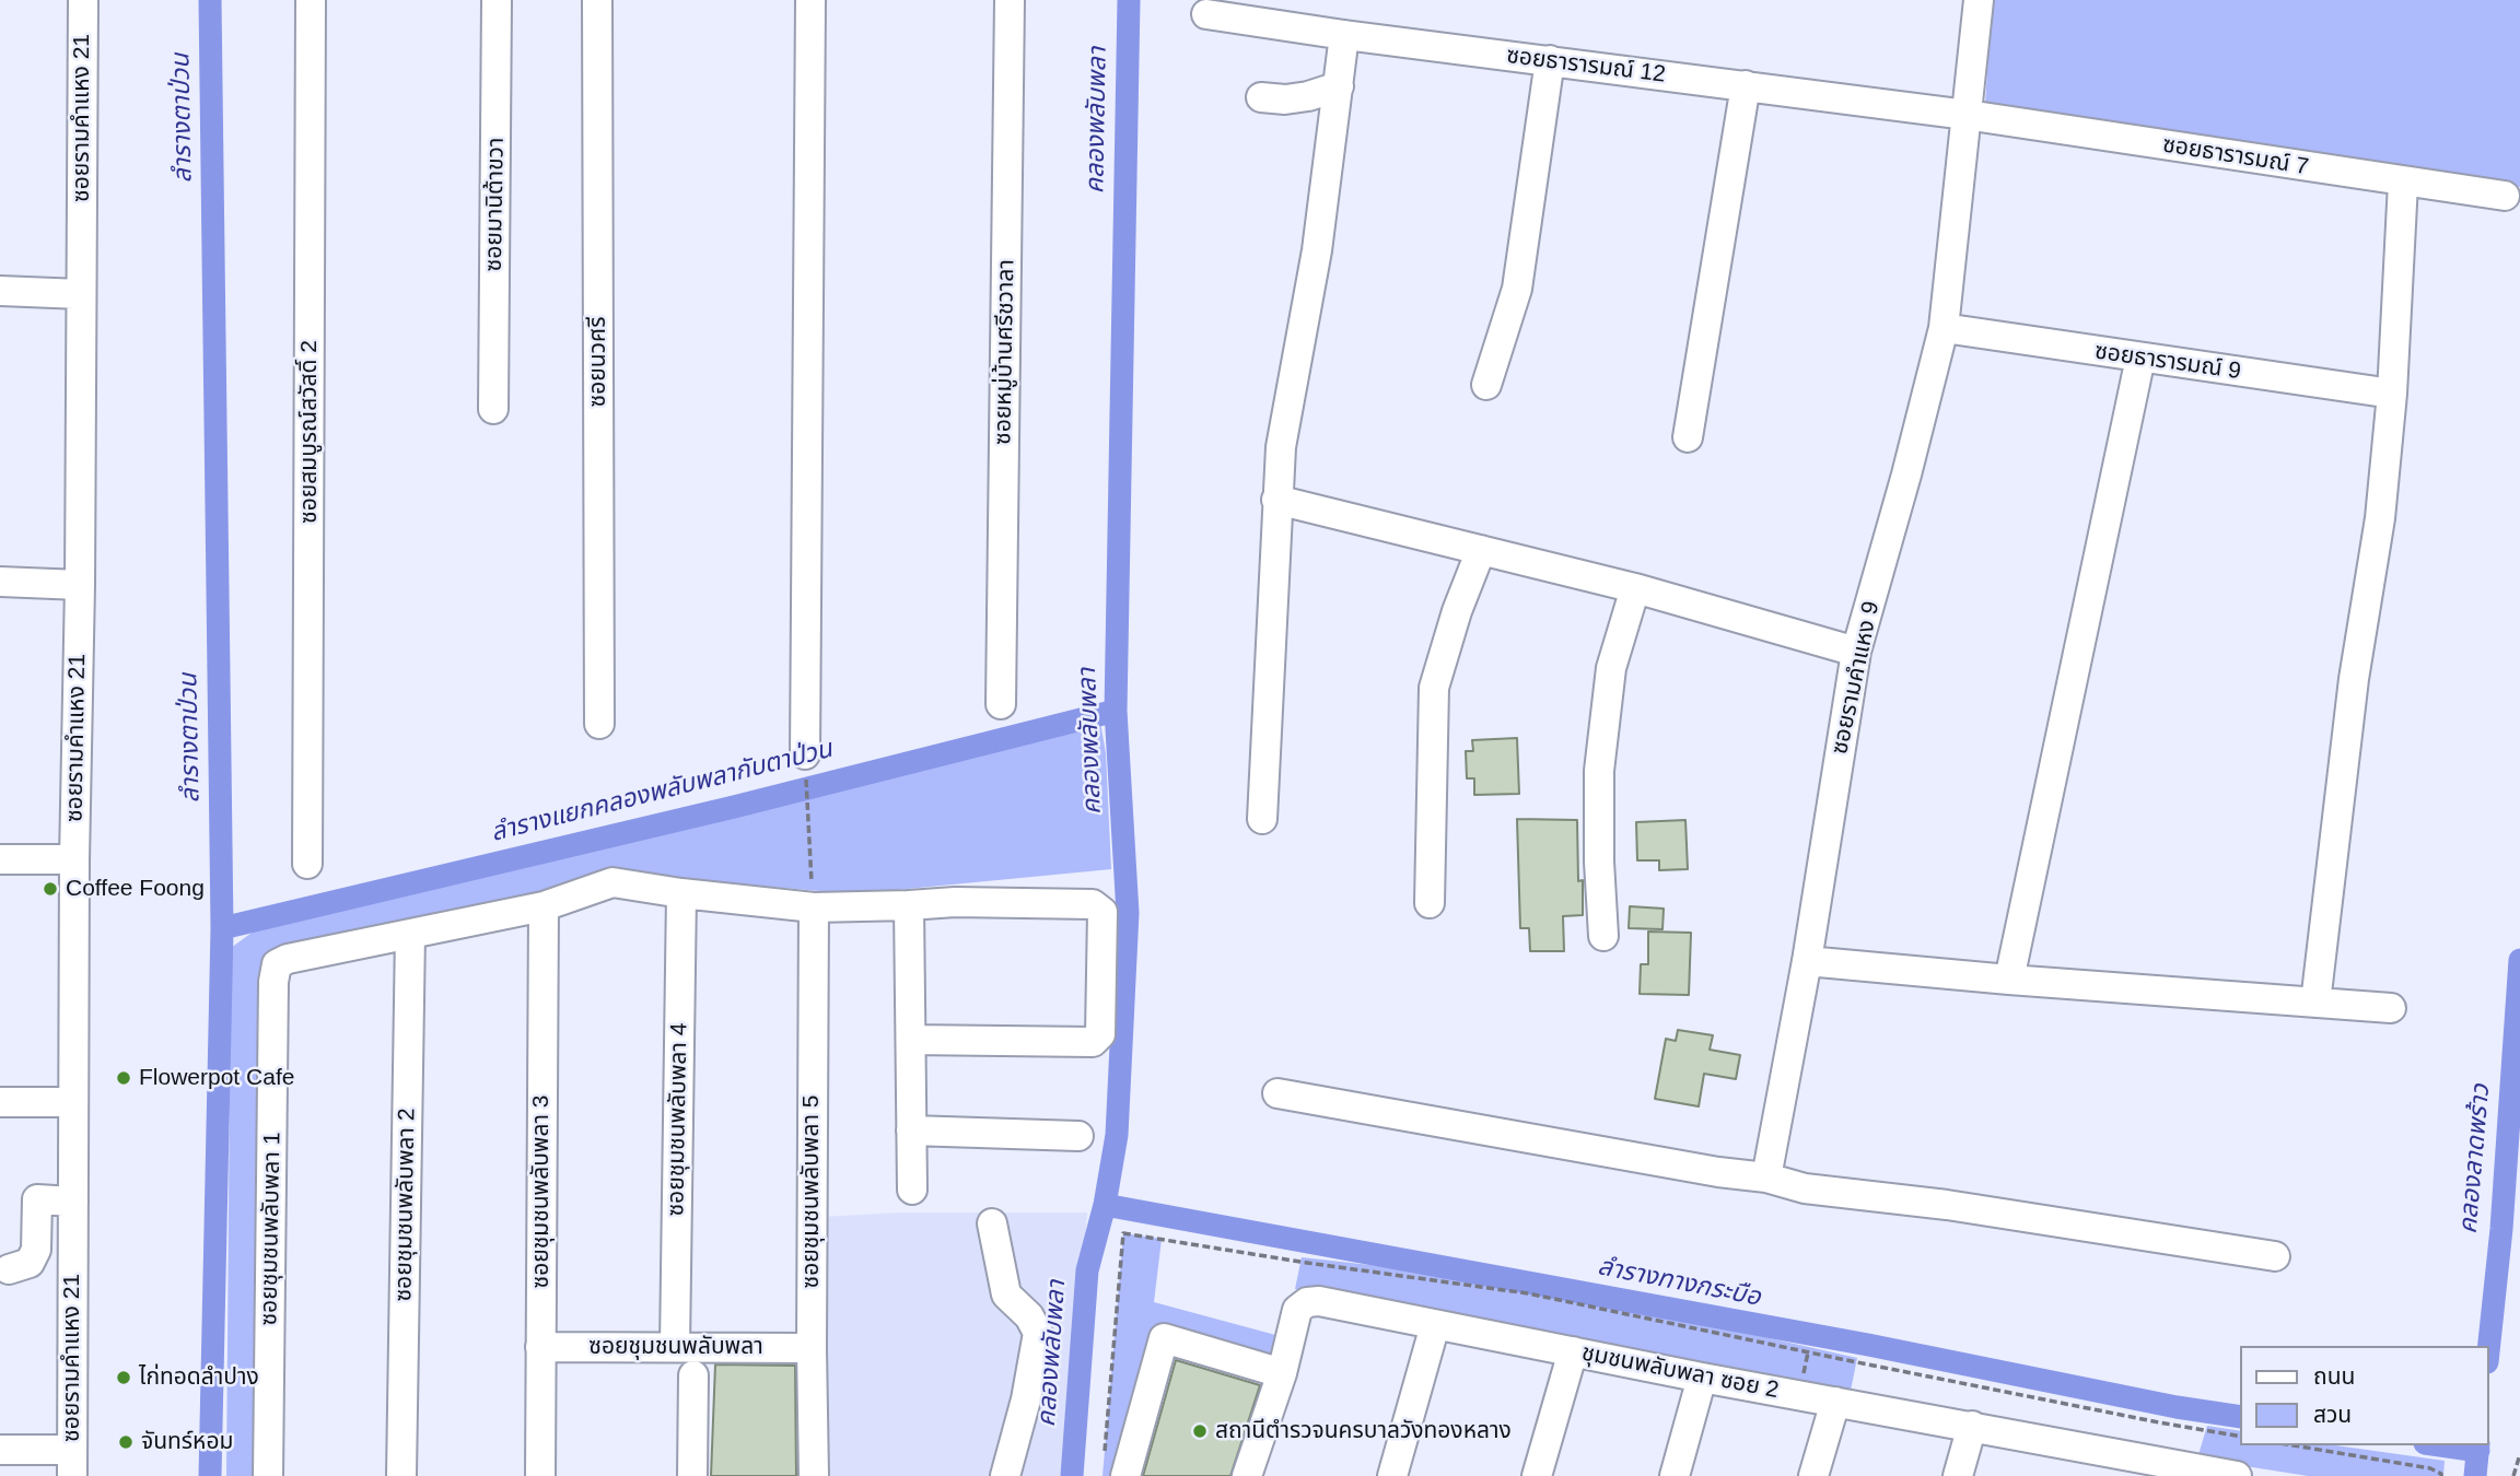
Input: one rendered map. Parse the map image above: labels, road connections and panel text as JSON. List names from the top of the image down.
{
  "streets": {
    "street": [
      "ซอยธารารมณ์ 12",
      "ซอยรามคำแหง 21",
      "ซอยธารารมณ์ 7",
      "ซอยมานิต้าขวา",
      "ซอยหมู่บ้านศรีชวาลา",
      "ซอยนวศรี",
      "ซอยธารารมณ์ 9",
      "ซอยสมบูรณ์สวัสดิ์ 2",
      "ซอยรามคำแหง 9",
      "ซอยชุมชนพลับพลา 4",
      "ซอยชุมชนพลับพลา 3",
      "ซอยชุมชนพลับพลา 5",
      "ซอยชุมชนพลับพลา 2",
      "ซอยชุมชนพลับพลา 1",
      "ซอยชุมชนพลับพลา",
      "ชุมชนพลับพลา ซอย 2"
    ]
  },
  "crossings": [
    ["ซอยธารารมณ์ 12", "ซอยธารารมณ์ 7"],
    ["ซอยธารารมณ์ 12", "ซอยรามคำแหง 9"],
    ["ซอยธารารมณ์ 7", "ซอยรามคำแหง 9"],
    ["ซอยธารารมณ์ 9", "ซอยรามคำแหง 9"],
    ["ซอยชุมชนพลับพลา 4", "ซอยชุมชนพลับพลา"],
    ["ซอยชุมชนพลับพลา 3", "ซอยชุมชนพลับพลา"],
    ["ซอยชุมชนพลับพลา 5", "ซอยชุมชนพลับพลา"],
    ["ซอยชุมชนพลับพลา 2", "ซอยชุมชนพลับพลา 1"]
  ],
  "water": [
    "ลำรางตาป่วน",
    "คลองพลับพลา",
    "ลำรางแยกคลองพลับพลากับตาป่วน",
    "คลองลาดพร้าว",
    "ลำรางทางกระบือ"
  ],
  "places": [
    "Coffee Foong",
    "Flowerpot Cafe",
    "ไก่ทอดลำปาง",
    "สถานีตำรวจนครบาลวังทองหลาง",
    "จันทร์หอม"
  ],
  "legend": ["ถนน", "สวน"]
}
